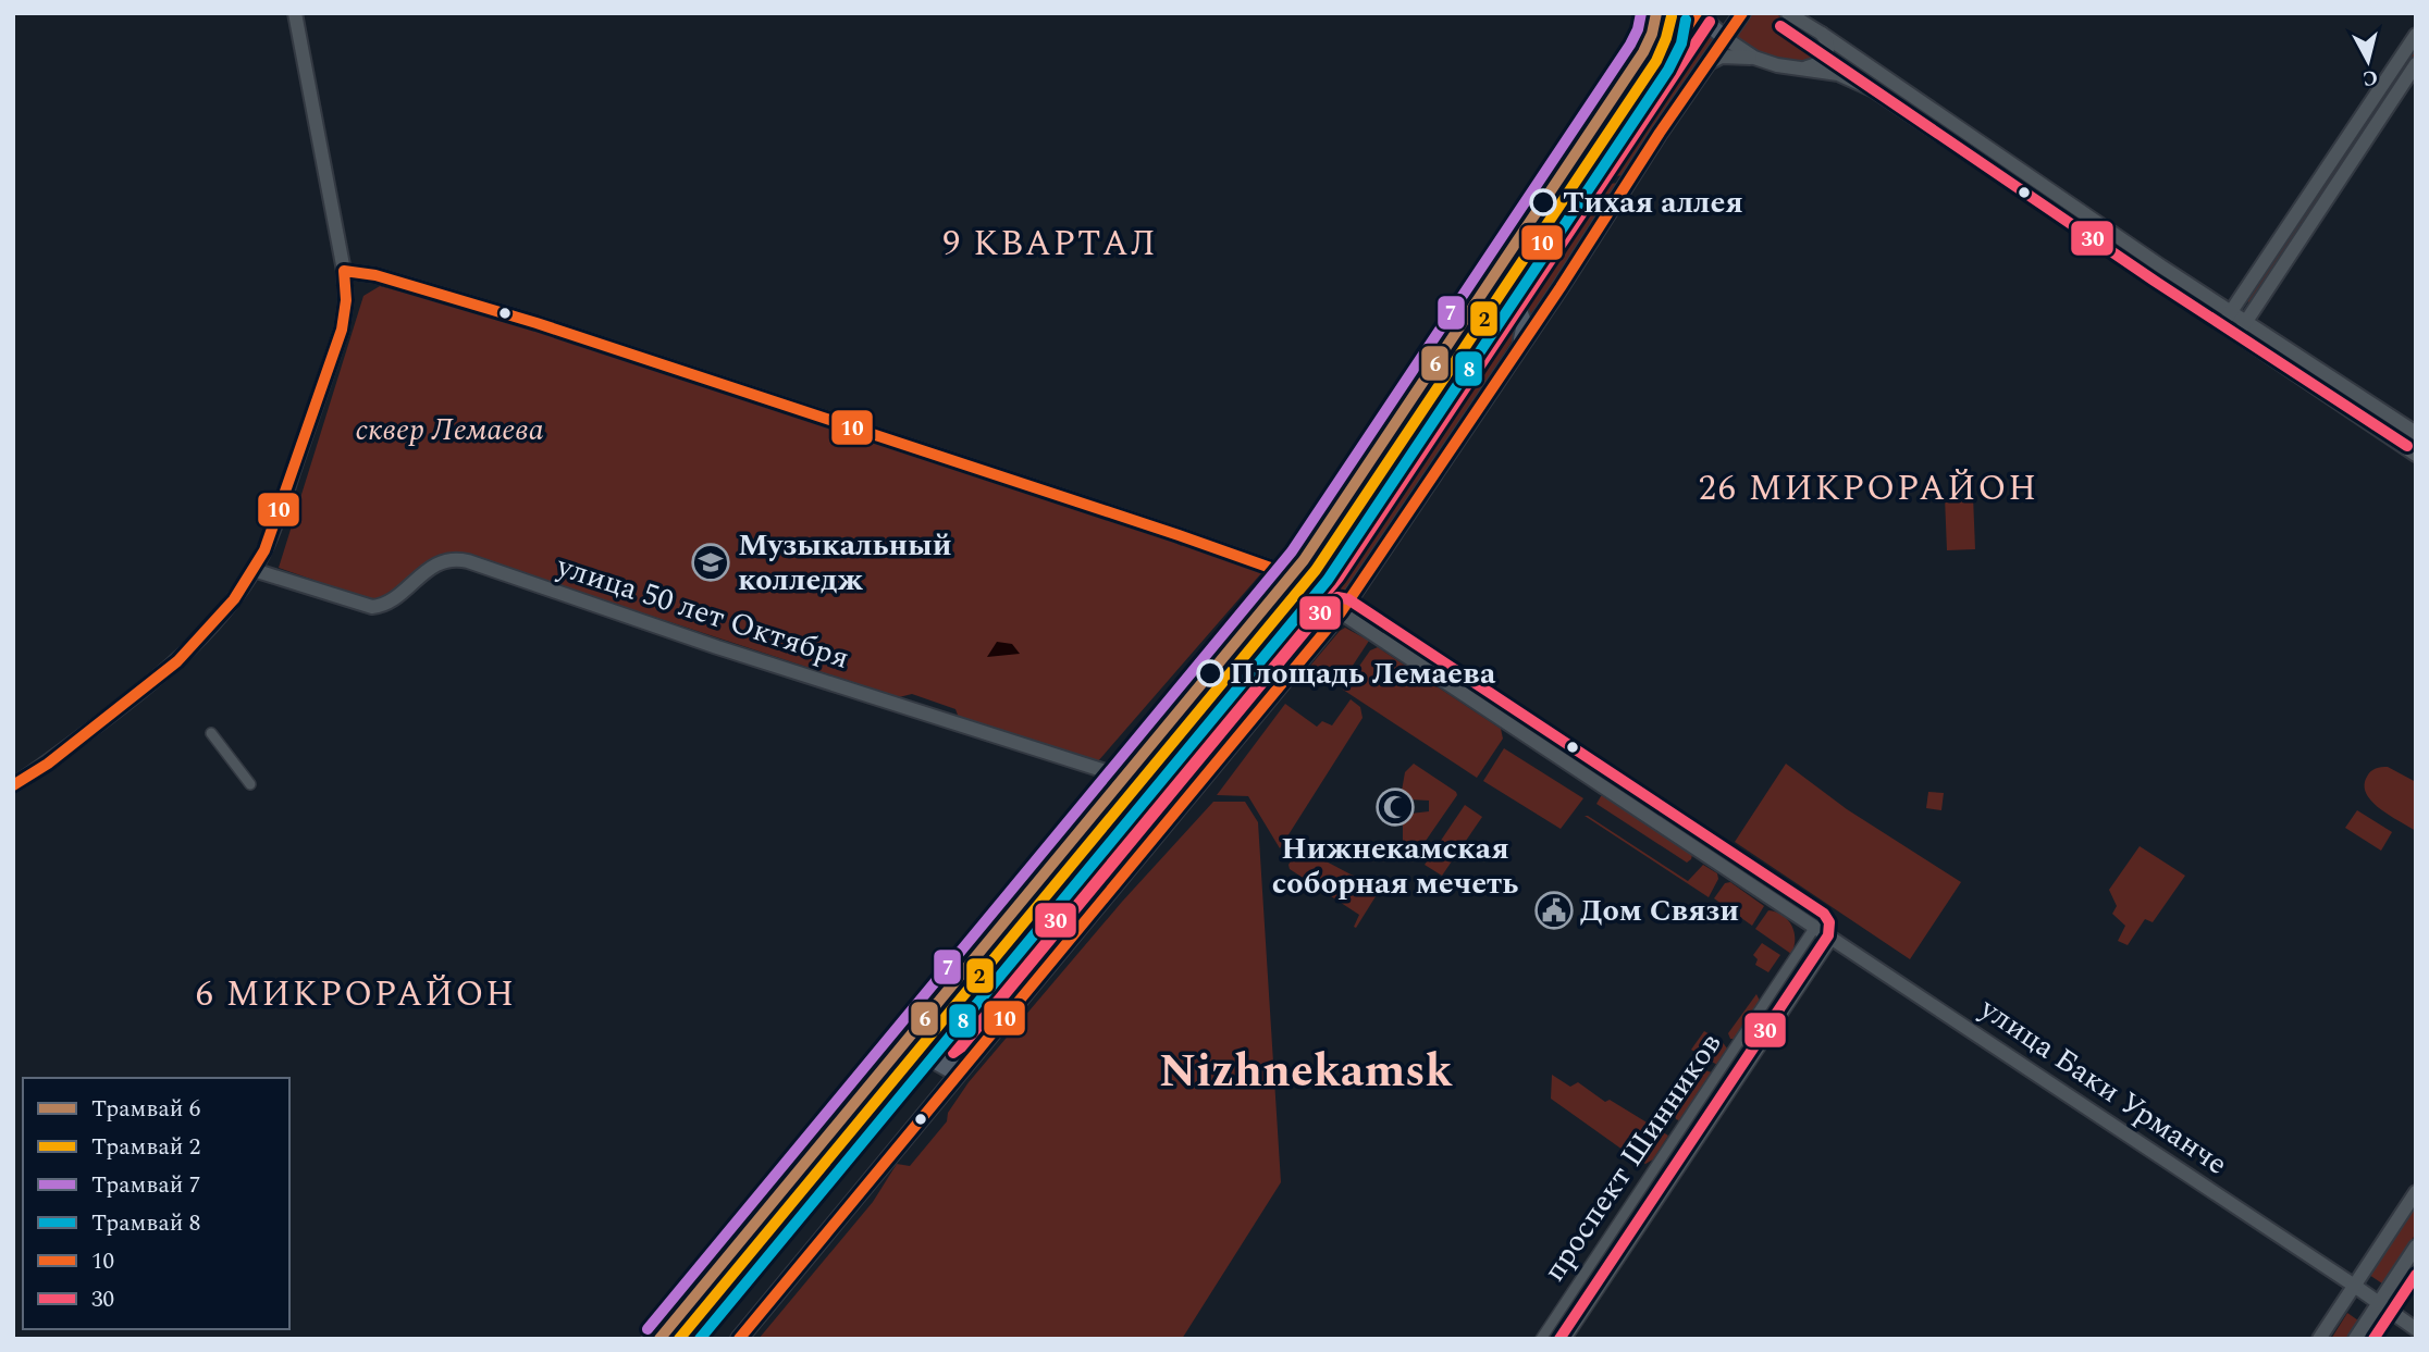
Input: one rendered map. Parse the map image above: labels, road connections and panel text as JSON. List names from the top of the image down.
{
  "streets": {
    "street": ["улица 50 лет Октября", "улица Баки Урманче", "проспект Шинников"]
  },
  "crossings": [
    ["улица Баки Урманче", "проспект Шинников"]
  ],
  "districts": [
    "9 КВАРТАЛ",
    "26 МИКРОРАЙОН",
    "6 МИКРОРАЙОН",
    "Nizhnekamsk"
  ],
  "parks": ["сквер Лемаева"],
  "places": {
    "other": ["Тихая аллея", "Площадь Лемаева"],
    "school or university": ["Музыкальный колледж"],
    "mosque": ["Нижнекамская соборная мечеть"],
    "public building": ["Дом Связи"]
  },
  "lines": [
    "tram line 6",
    "tram line 7",
    "transit line 10",
    "tram line 2",
    "tram line 8",
    "transit line 30"
  ],
  "legend": [
    "Трамвай 6",
    "Трамвай 2",
    "Трамвай 7",
    "Трамвай 8",
    "10",
    "30"
  ],
  "north": "bottom"
}
